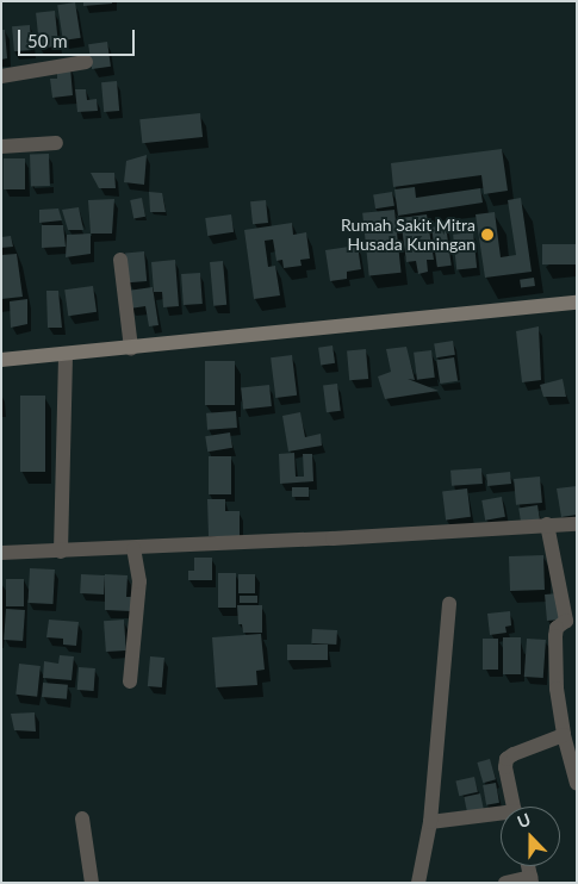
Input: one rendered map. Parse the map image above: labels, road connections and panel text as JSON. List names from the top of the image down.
{
  "places": ["Rumah Sakit Mitra Husada Kuningan"],
  "scale_bar": "50 m",
  "north": "top"
}
